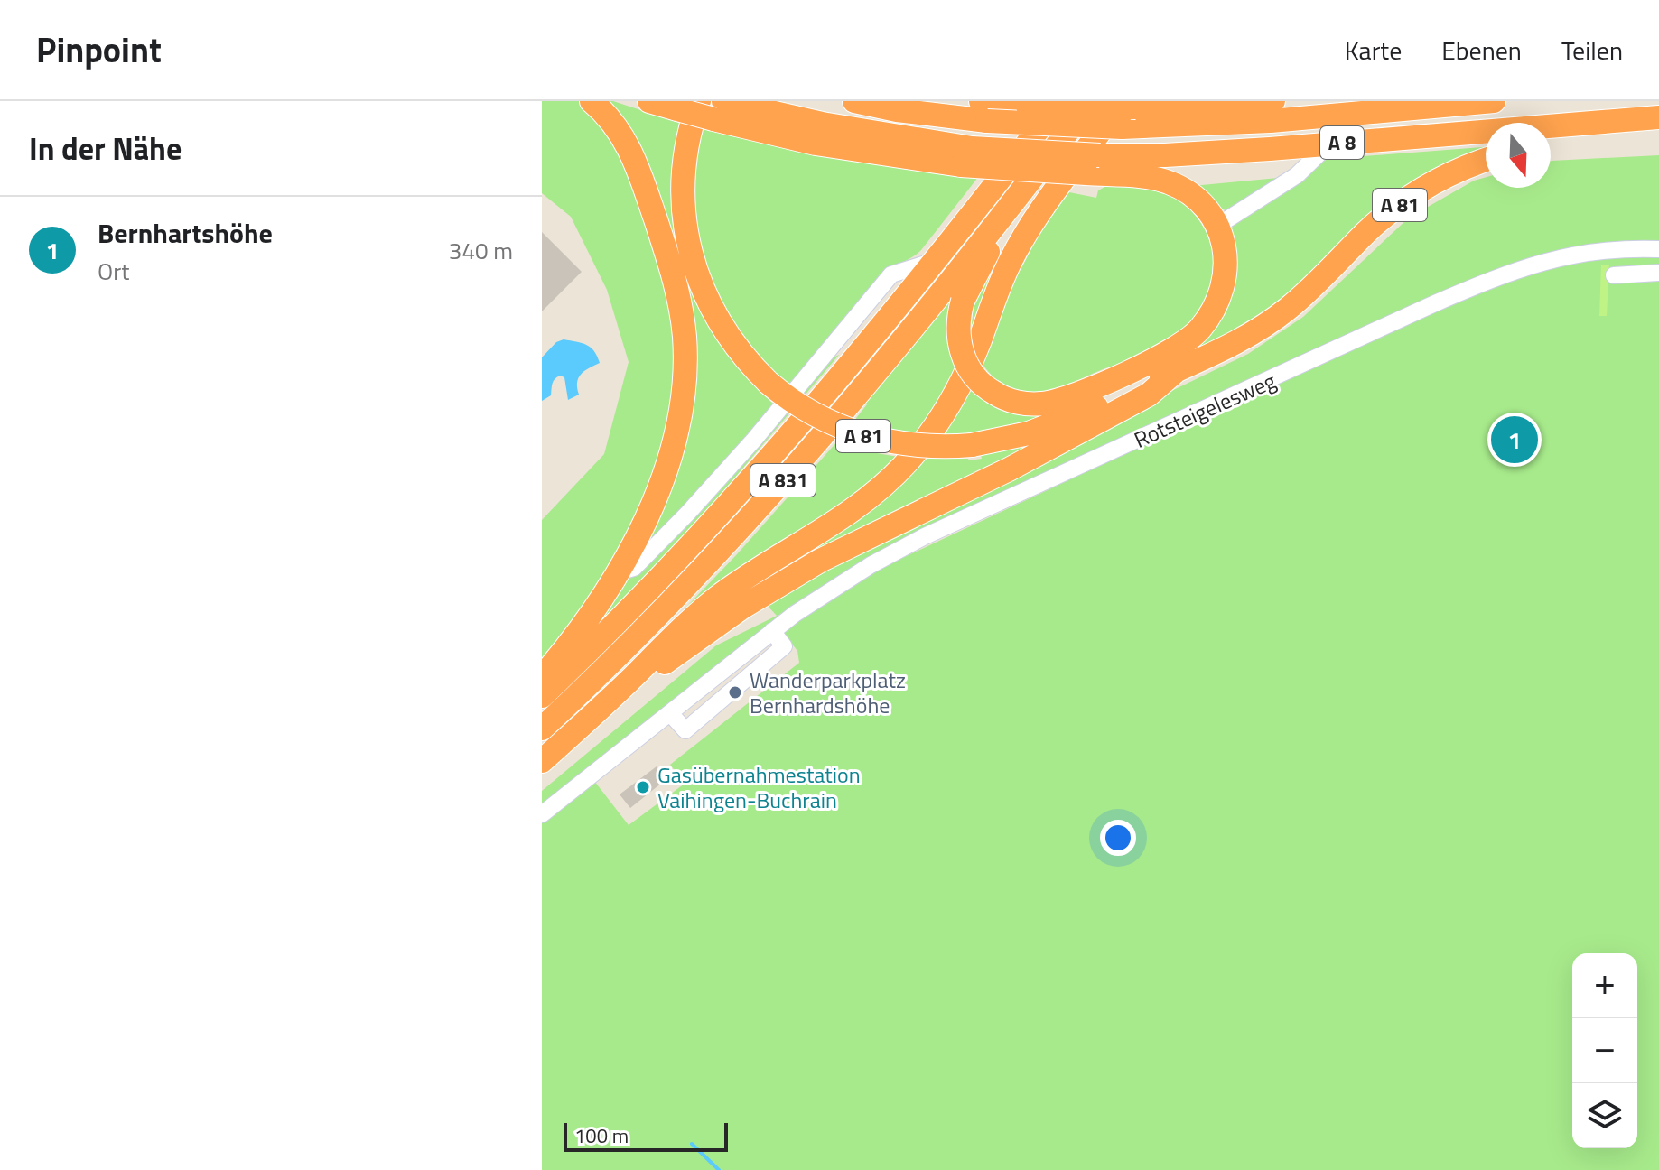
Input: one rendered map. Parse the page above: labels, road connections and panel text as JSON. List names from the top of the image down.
{
  "streets": {
    "highway": ["A 8", "A 81", "A 831"],
    "lane": ["Rotsteigelesweg"]
  },
  "crossings": [
    ["A 8", "A 81"]
  ],
  "places": ["Wanderparkplatz Bernhardshöhe", "Gasübernahmestation Vaihingen-Buchrain"],
  "scale_bar": "100 m",
  "north": "bottom",
  "page": {
    "header": "Pinpoint",
    "nav": ["Karte", "Ebenen", "Teilen"],
    "heading": "In der Nähe",
    "list": [
      {
        "mark": "1",
        "name": "Bernhartshöhe",
        "note": "Ort",
        "value": "340 m"
      }
    ],
    "pins": "1",
    "map_buttons": ["+", "−"],
    "scale": "100 m"
  }
}
